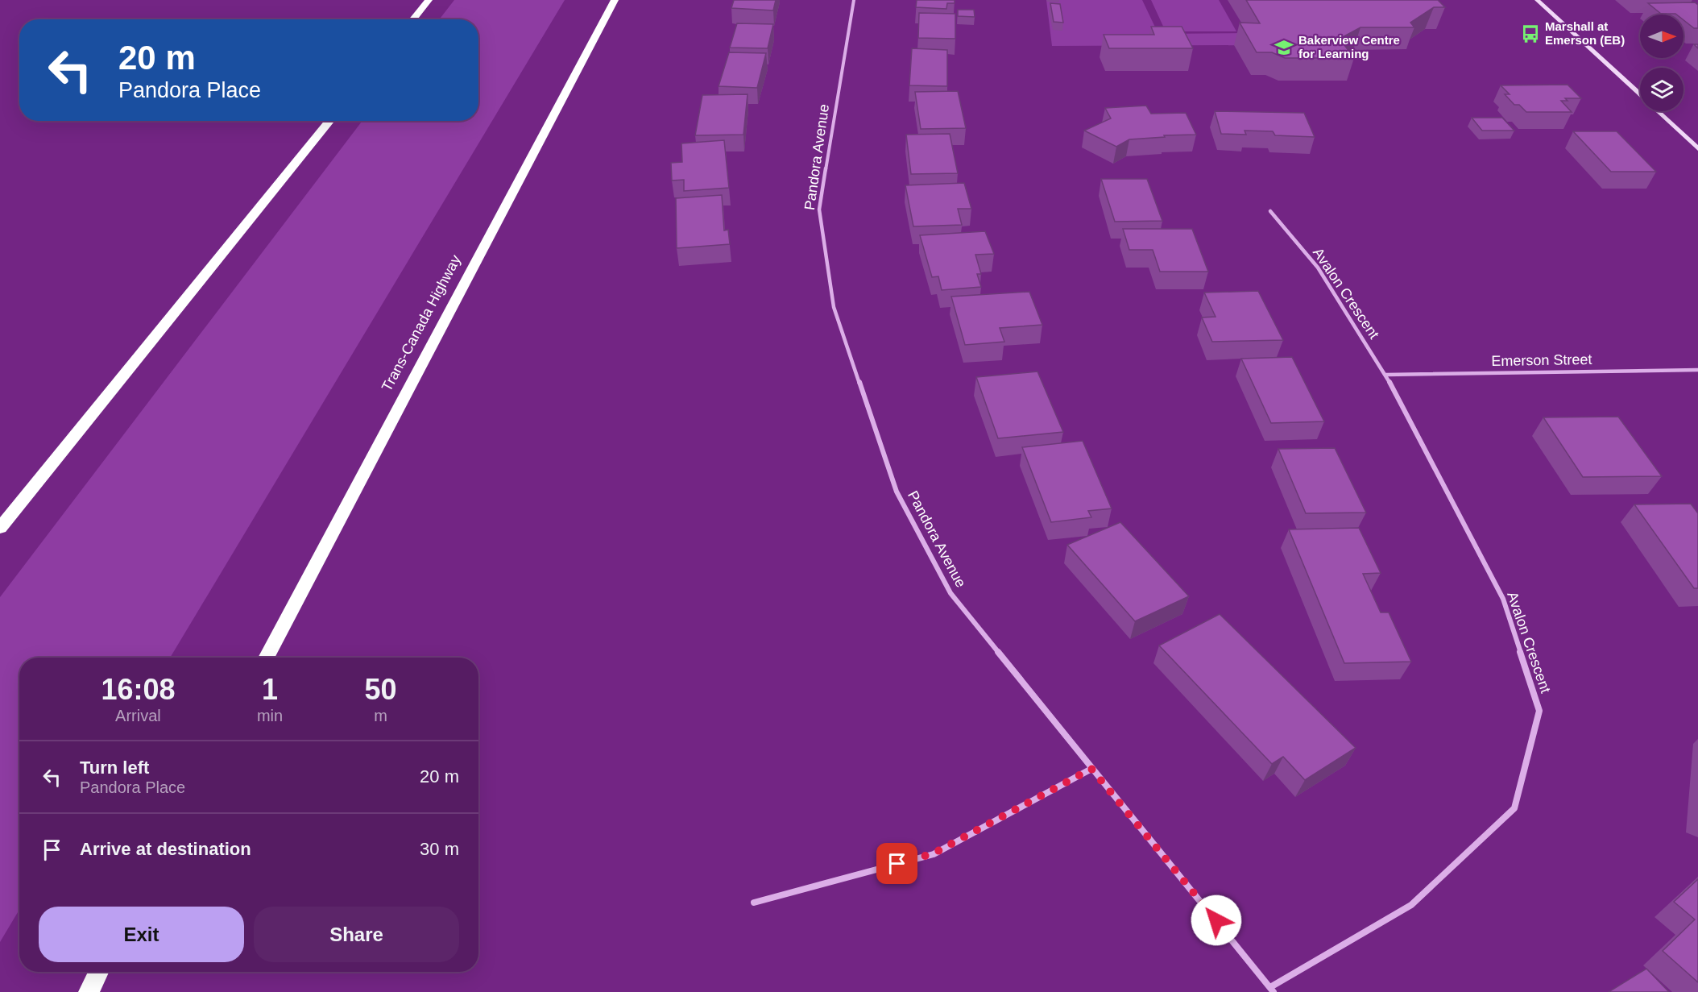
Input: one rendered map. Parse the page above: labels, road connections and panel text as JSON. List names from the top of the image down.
{
  "streets": {
    "highway": ["Trans-Canada Highway"],
    "street": ["Pandora Avenue", "Avalon Crescent", "Emerson Street"]
  },
  "crossings": [
    ["Pandora Avenue", "Avalon Crescent"],
    ["Avalon Crescent", "Emerson Street"]
  ],
  "places": {
    "bus stop": ["Marshall at Emerson (EB)"],
    "school or university": ["Bakerview Centre for Learning"]
  },
  "north": "right",
  "page": {
    "turn": ["20 m", "Pandora Place"],
    "eta": [
      "16:08",
      "Arrival",
      "1",
      "min",
      "50",
      "m"
    ],
    "list": [
      {
        "name": "Turn left",
        "note": "Pandora Place",
        "value": "20 m"
      },
      {
        "name": "Arrive at destination",
        "value": "30 m"
      }
    ],
    "buttons": ["Exit", "Share"]
  }
}
